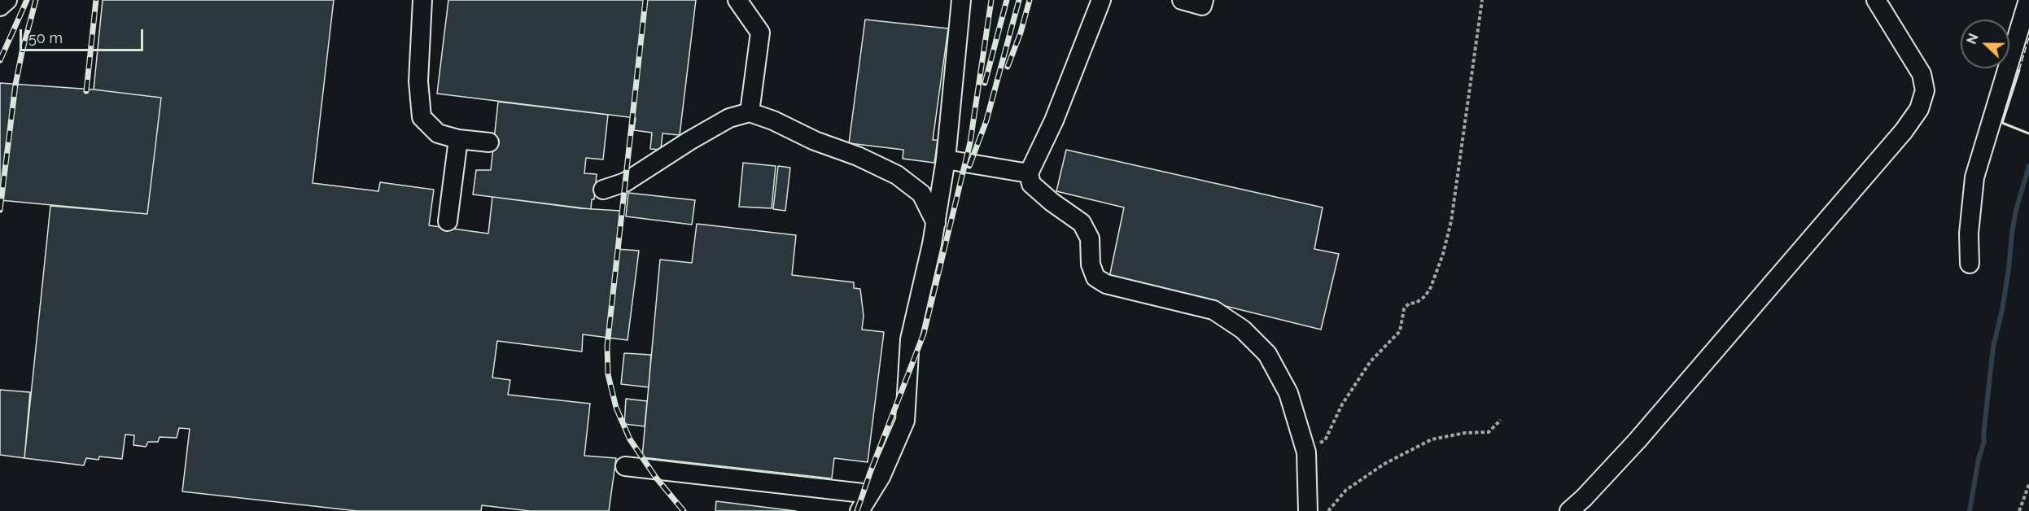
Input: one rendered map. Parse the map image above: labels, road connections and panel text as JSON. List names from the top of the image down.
{
  "scale_bar": "50 m",
  "north": "left"
}
